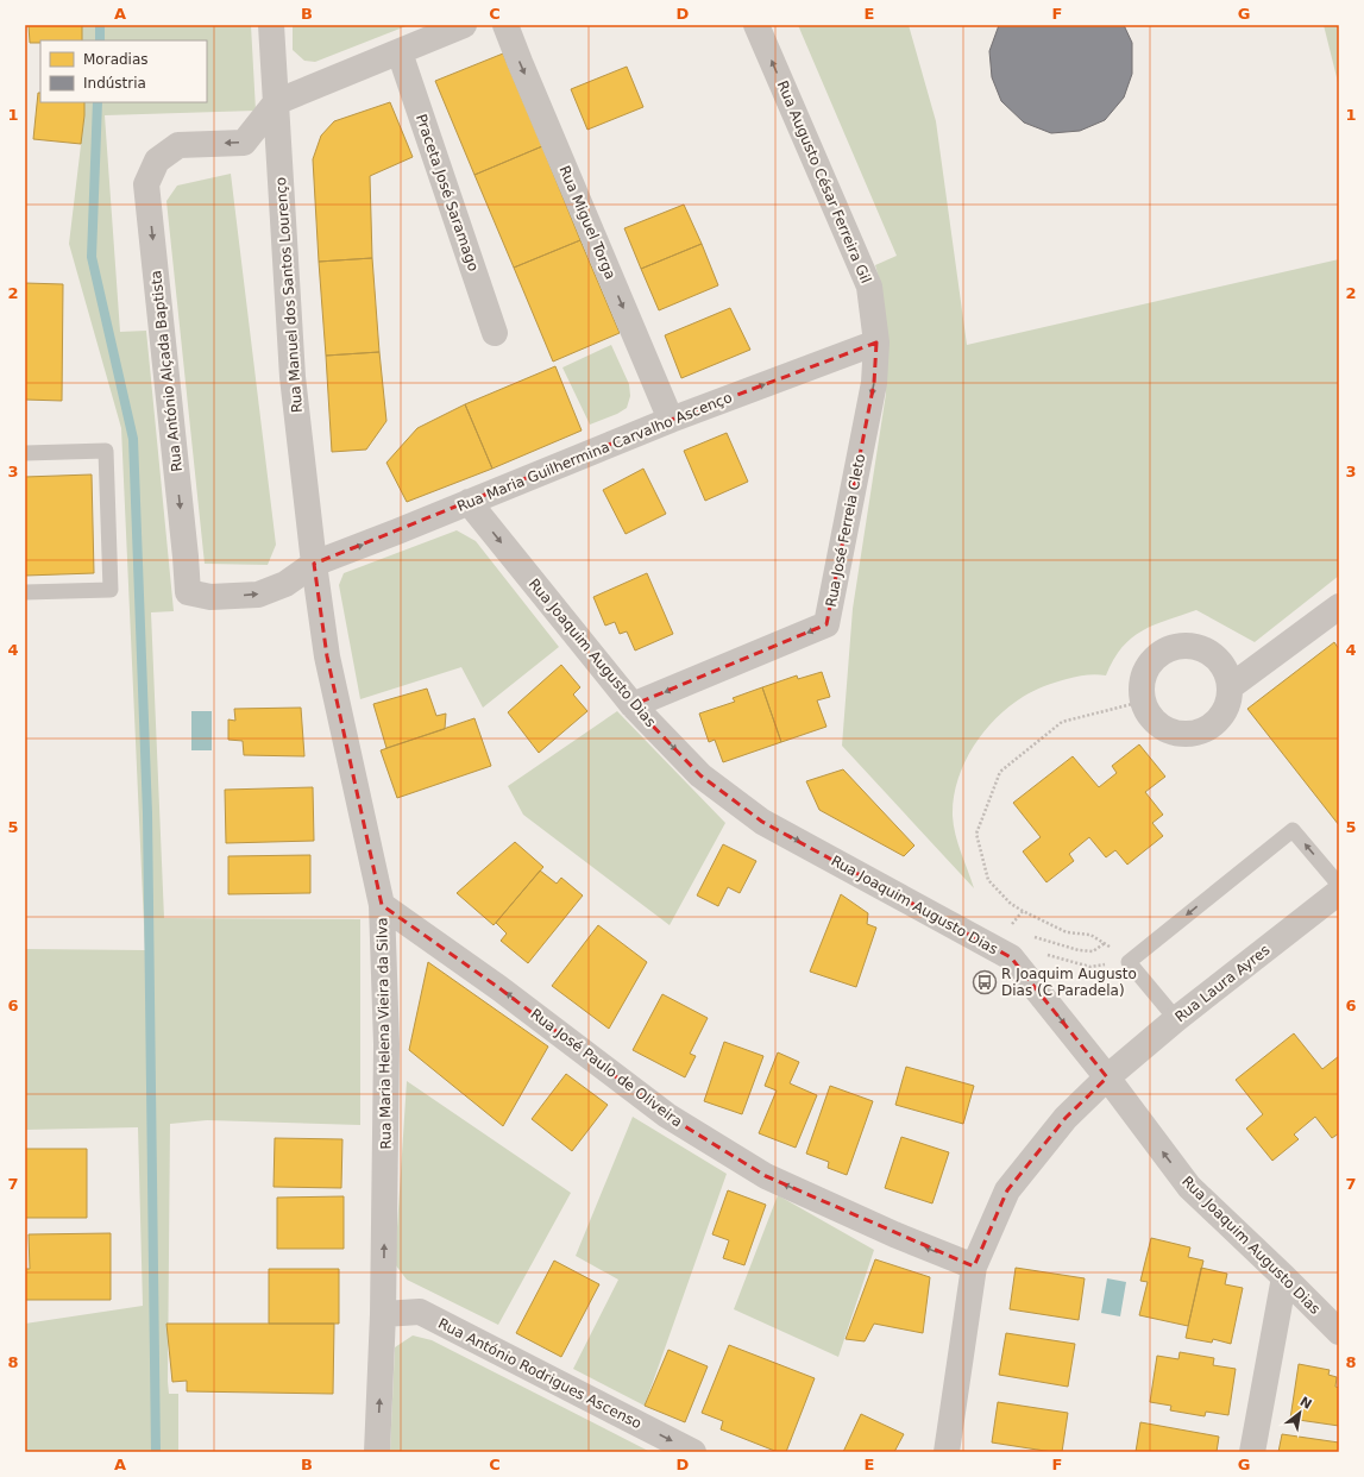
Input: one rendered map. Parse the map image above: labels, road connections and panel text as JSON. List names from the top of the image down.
{
  "streets": {
    "street": [
      "Rua Augusto César Ferreira Gil",
      "Praceta José Saramago",
      "Rua Miguel Torga",
      "Rua Manuel dos Santos Lourenço",
      "Rua António Alçada Baptista",
      "Rua Maria Guilhermina Carvalho Ascenço",
      "Rua José Ferreia Cleto",
      "Rua Joaquim Augusto Dias",
      "Rua Laura Ayres",
      "Rua Maria Helena Vieira da Silva",
      "Rua José Paulo de Oliveira",
      "Rua António Rodrigues Ascenso"
    ]
  },
  "crossings": [
    ["Rua Augusto César Ferreira Gil", "Rua Maria Guilhermina Carvalho Ascenço"],
    ["Rua Augusto César Ferreira Gil", "Rua José Ferreia Cleto"],
    ["Rua Miguel Torga", "Rua Maria Guilhermina Carvalho Ascenço"],
    ["Rua Manuel dos Santos Lourenço", "Rua António Alçada Baptista"],
    ["Rua Manuel dos Santos Lourenço", "Rua Maria Guilhermina Carvalho Ascenço"],
    ["Rua Manuel dos Santos Lourenço", "Rua Maria Helena Vieira da Silva"],
    ["Rua António Alçada Baptista", "Rua Maria Guilhermina Carvalho Ascenço"],
    ["Rua António Alçada Baptista", "Rua Maria Helena Vieira da Silva"],
    ["Rua Maria Guilhermina Carvalho Ascenço", "Rua José Ferreia Cleto"],
    ["Rua Maria Guilhermina Carvalho Ascenço", "Rua Joaquim Augusto Dias"],
    ["Rua Maria Guilhermina Carvalho Ascenço", "Rua Maria Helena Vieira da Silva"],
    ["Rua José Ferreia Cleto", "Rua Joaquim Augusto Dias"],
    ["Rua Joaquim Augusto Dias", "Rua Laura Ayres"],
    ["Rua Laura Ayres", "Rua José Paulo de Oliveira"],
    ["Rua Maria Helena Vieira da Silva", "Rua José Paulo de Oliveira"],
    ["Rua Maria Helena Vieira da Silva", "Rua António Rodrigues Ascenso"]
  ],
  "one_way": [
    "Rua Augusto César Ferreira Gil",
    "Rua Miguel Torga",
    "Rua Maria Guilhermina Carvalho Ascenço",
    "Rua José Ferreia Cleto",
    "Rua Maria Helena Vieira da Silva",
    "Rua José Paulo de Oliveira",
    "Rua António Rodrigues Ascenso"
  ],
  "places": {
    "bus stop": ["R Joaquim Augusto Dias (C Paradela)"]
  },
  "legend": ["Moradias", "Indústria"],
  "north": "top right",
  "grid": {
    "columns": [
      "A",
      "B",
      "C",
      "D",
      "E",
      "F",
      "G"
    ],
    "rows": [
      "1",
      "2",
      "3",
      "4",
      "5",
      "6",
      "7",
      "8"
    ]
  }
}
